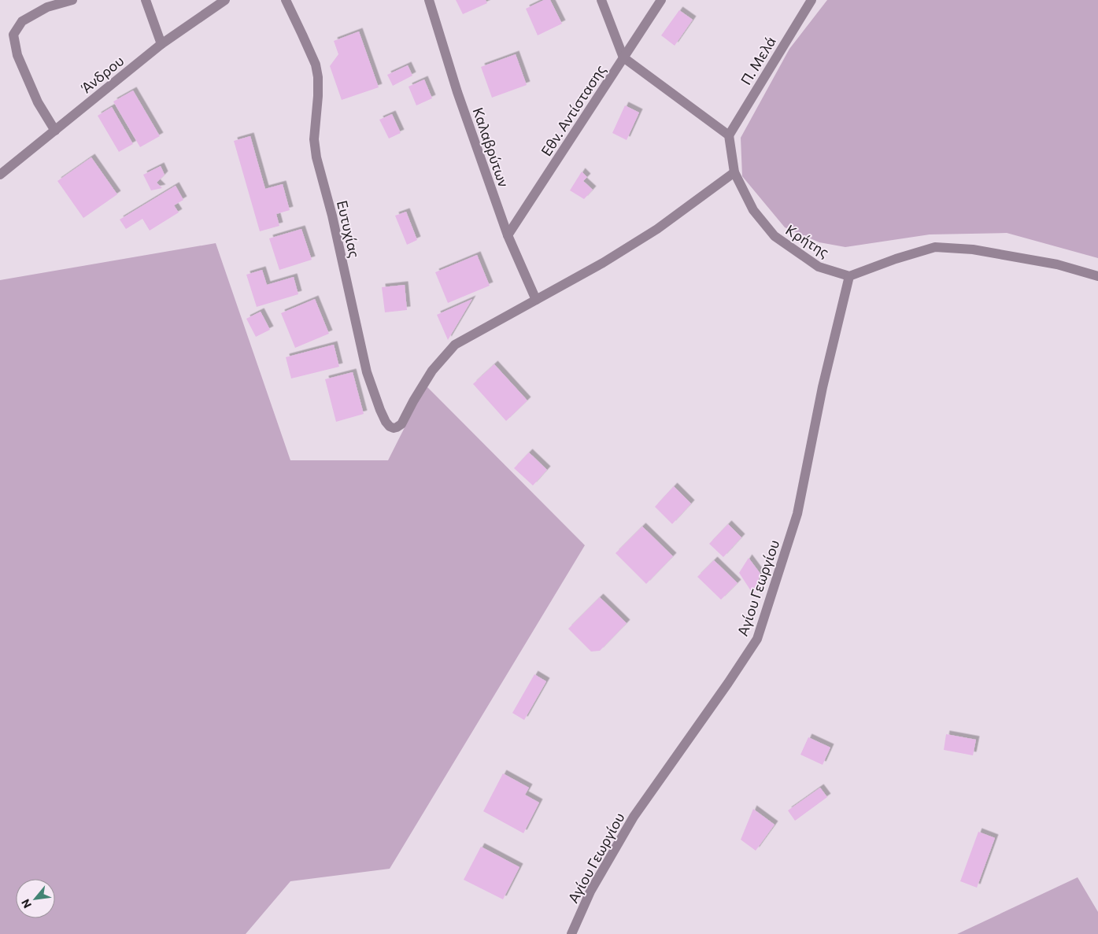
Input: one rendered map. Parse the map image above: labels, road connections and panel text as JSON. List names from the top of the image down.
{
  "streets": {
    "street": [
      "Π. Μελά",
      "Άνδρου",
      "Εθν. Αντίστασης",
      "Καλαβρύτων",
      "Ευτυχίας",
      "Κρήτης",
      "Αγίου Γεωργίου"
    ]
  },
  "crossings": [
    ["Π. Μελά", "Κρήτης"],
    ["Εθν. Αντίστασης", "Καλαβρύτων"],
    ["Καλαβρύτων", "Ευτυχίας"],
    ["Κρήτης", "Αγίου Γεωργίου"]
  ],
  "north": "bottom left"
}
